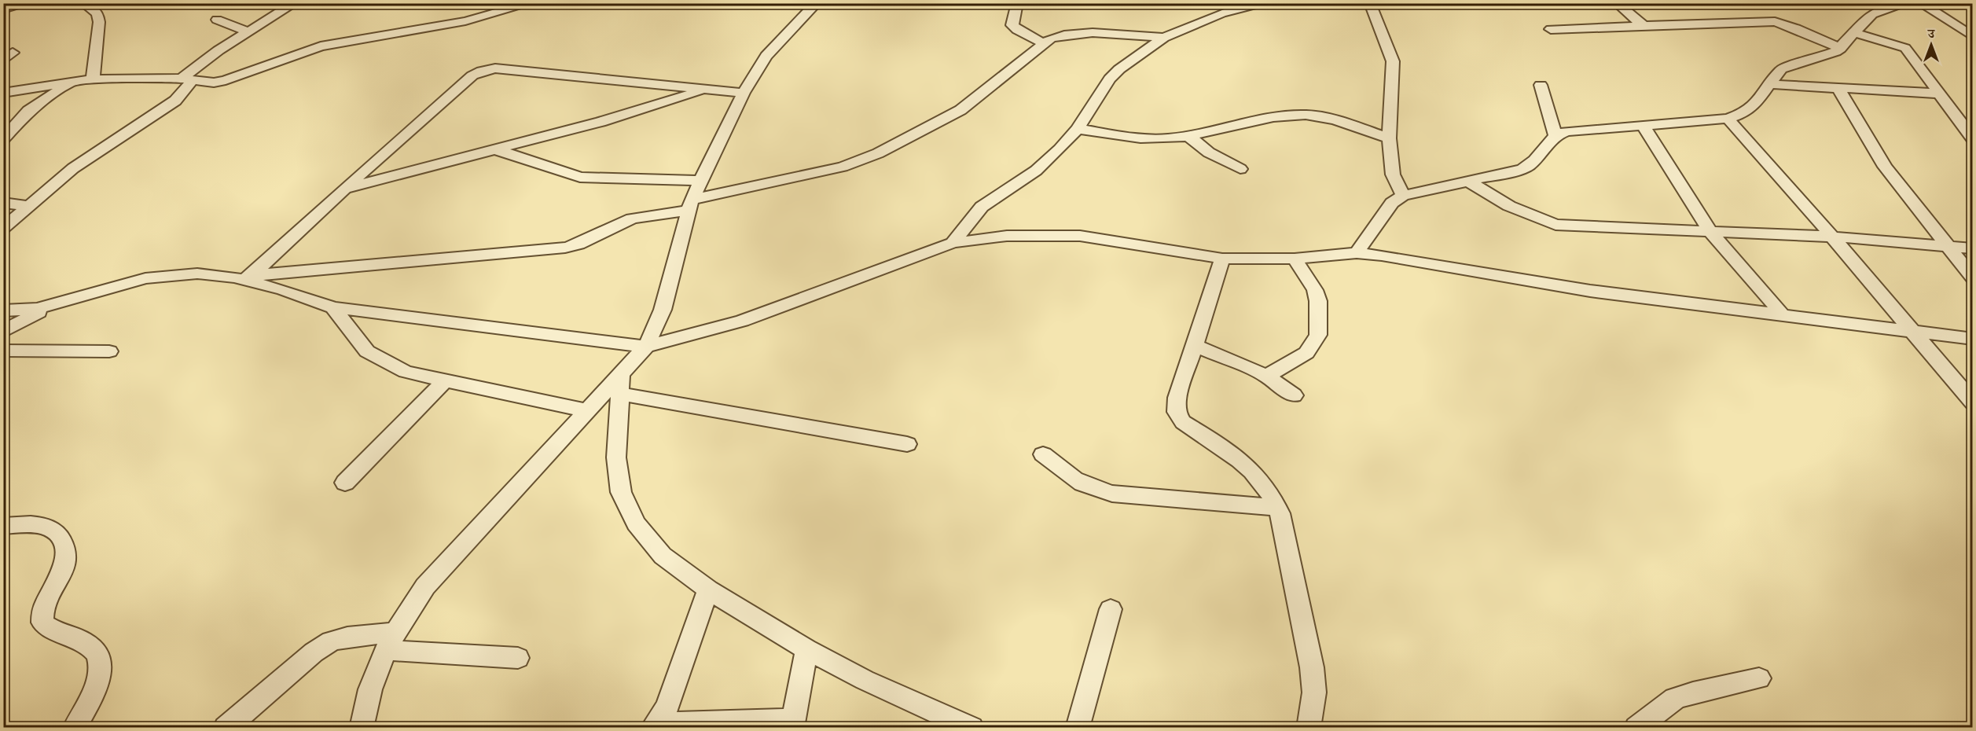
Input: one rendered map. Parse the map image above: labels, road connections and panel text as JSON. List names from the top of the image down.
{
  "north": "top"
}
